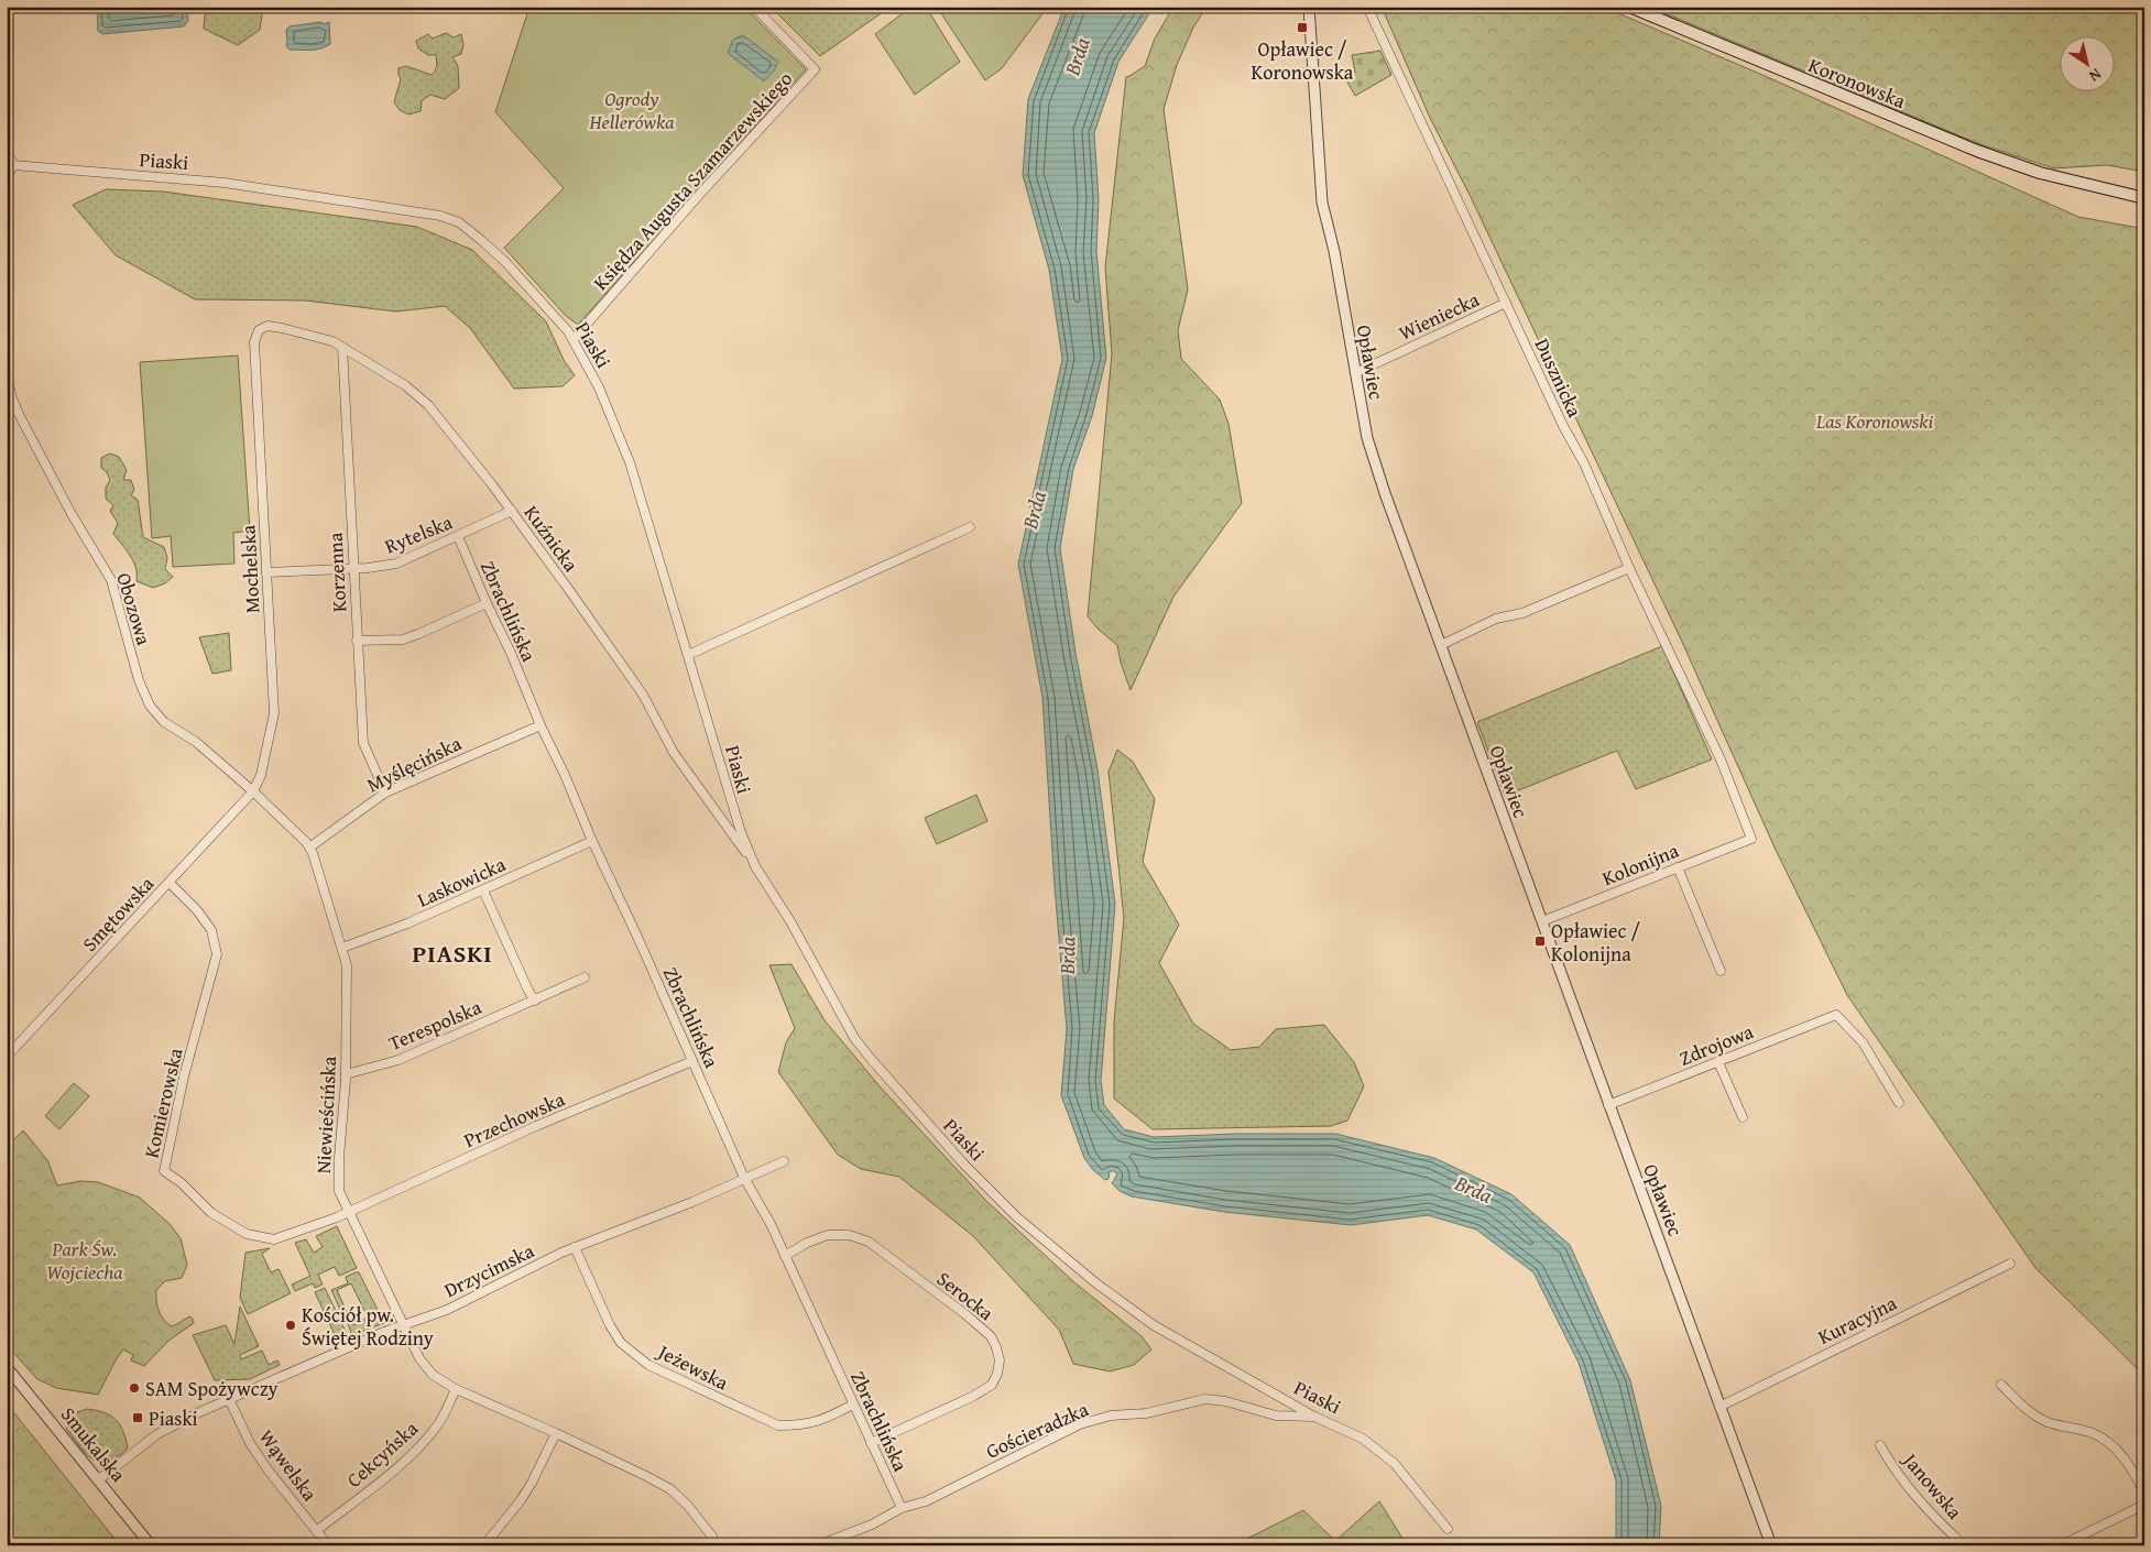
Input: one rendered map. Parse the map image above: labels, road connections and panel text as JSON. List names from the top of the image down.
{
  "streets": {
    "main road": ["Koronowska"],
    "street": [
      "Piaski",
      "Księdza Augusta Szamarzewskiego",
      "Wieniecka",
      "Opławiec",
      "Dusznicka",
      "Rytelska",
      "Kuźnicka",
      "Mochelska",
      "Korzenna",
      "Obozowa",
      "Zbrachlińska",
      "Myślęcińska",
      "Kolonijna",
      "Laskowicka",
      "Smętowska",
      "Terespolska",
      "Zdrojowa",
      "Komierowska",
      "Niewieścińska",
      "Przechowska",
      "Drzycimska",
      "Serocka",
      "Kuracyjna",
      "Jeżewska",
      "Gościeradzka",
      "Smukalska",
      "Cekcyńska",
      "Wąwelska",
      "Janowska"
    ]
  },
  "crossings": [
    ["Piaski", "Księdza Augusta Szamarzewskiego"],
    ["Piaski", "Kuźnicka"],
    ["Piaski", "Gościeradzka"],
    ["Wieniecka", "Opławiec"],
    ["Wieniecka", "Dusznicka"],
    ["Opławiec", "Kolonijna"],
    ["Opławiec", "Zdrojowa"],
    ["Opławiec", "Kuracyjna"],
    ["Dusznicka", "Kolonijna"],
    ["Rytelska", "Kuźnicka"],
    ["Rytelska", "Mochelska"],
    ["Rytelska", "Korzenna"],
    ["Rytelska", "Zbrachlińska"],
    ["Kuźnicka", "Mochelska"],
    ["Kuźnicka", "Korzenna"],
    ["Mochelska", "Obozowa"],
    ["Mochelska", "Smętowska"],
    ["Mochelska", "Niewieścińska"],
    ["Korzenna", "Myślęcińska"],
    ["Obozowa", "Smętowska"],
    ["Obozowa", "Niewieścińska"],
    ["Zbrachlińska", "Myślęcińska"],
    ["Zbrachlińska", "Laskowicka"],
    ["Zbrachlińska", "Przechowska"],
    ["Zbrachlińska", "Drzycimska"],
    ["Zbrachlińska", "Serocka"],
    ["Zbrachlińska", "Jeżewska"],
    ["Zbrachlińska", "Gościeradzka"],
    ["Myślęcińska", "Niewieścińska"],
    ["Laskowicka", "Niewieścińska"],
    ["Smętowska", "Komierowska"],
    ["Smętowska", "Niewieścińska"],
    ["Terespolska", "Niewieścińska"],
    ["Komierowska", "Niewieścińska"],
    ["Komierowska", "Przechowska"],
    ["Niewieścińska", "Przechowska"],
    ["Niewieścińska", "Drzycimska"],
    ["Niewieścińska", "Cekcyńska"],
    ["Drzycimska", "Jeżewska"],
    ["Drzycimska", "Smukalska"],
    ["Drzycimska", "Wąwelska"],
    ["Cekcyńska", "Wąwelska"]
  ],
  "districts": ["PIASKI"],
  "water": ["Brda"],
  "parks": ["Ogrody Hellerówka", "Las Koronowski", "Park Św. Wojciecha"],
  "places": {
    "transit": ["Opławiec / Koronowska", "Opławiec / Kolonijna", "Piaski"],
    "other": ["Kościół pw. Świętej Rodziny", "SAM Spożywczy"]
  },
  "north": "bottom right"
}
